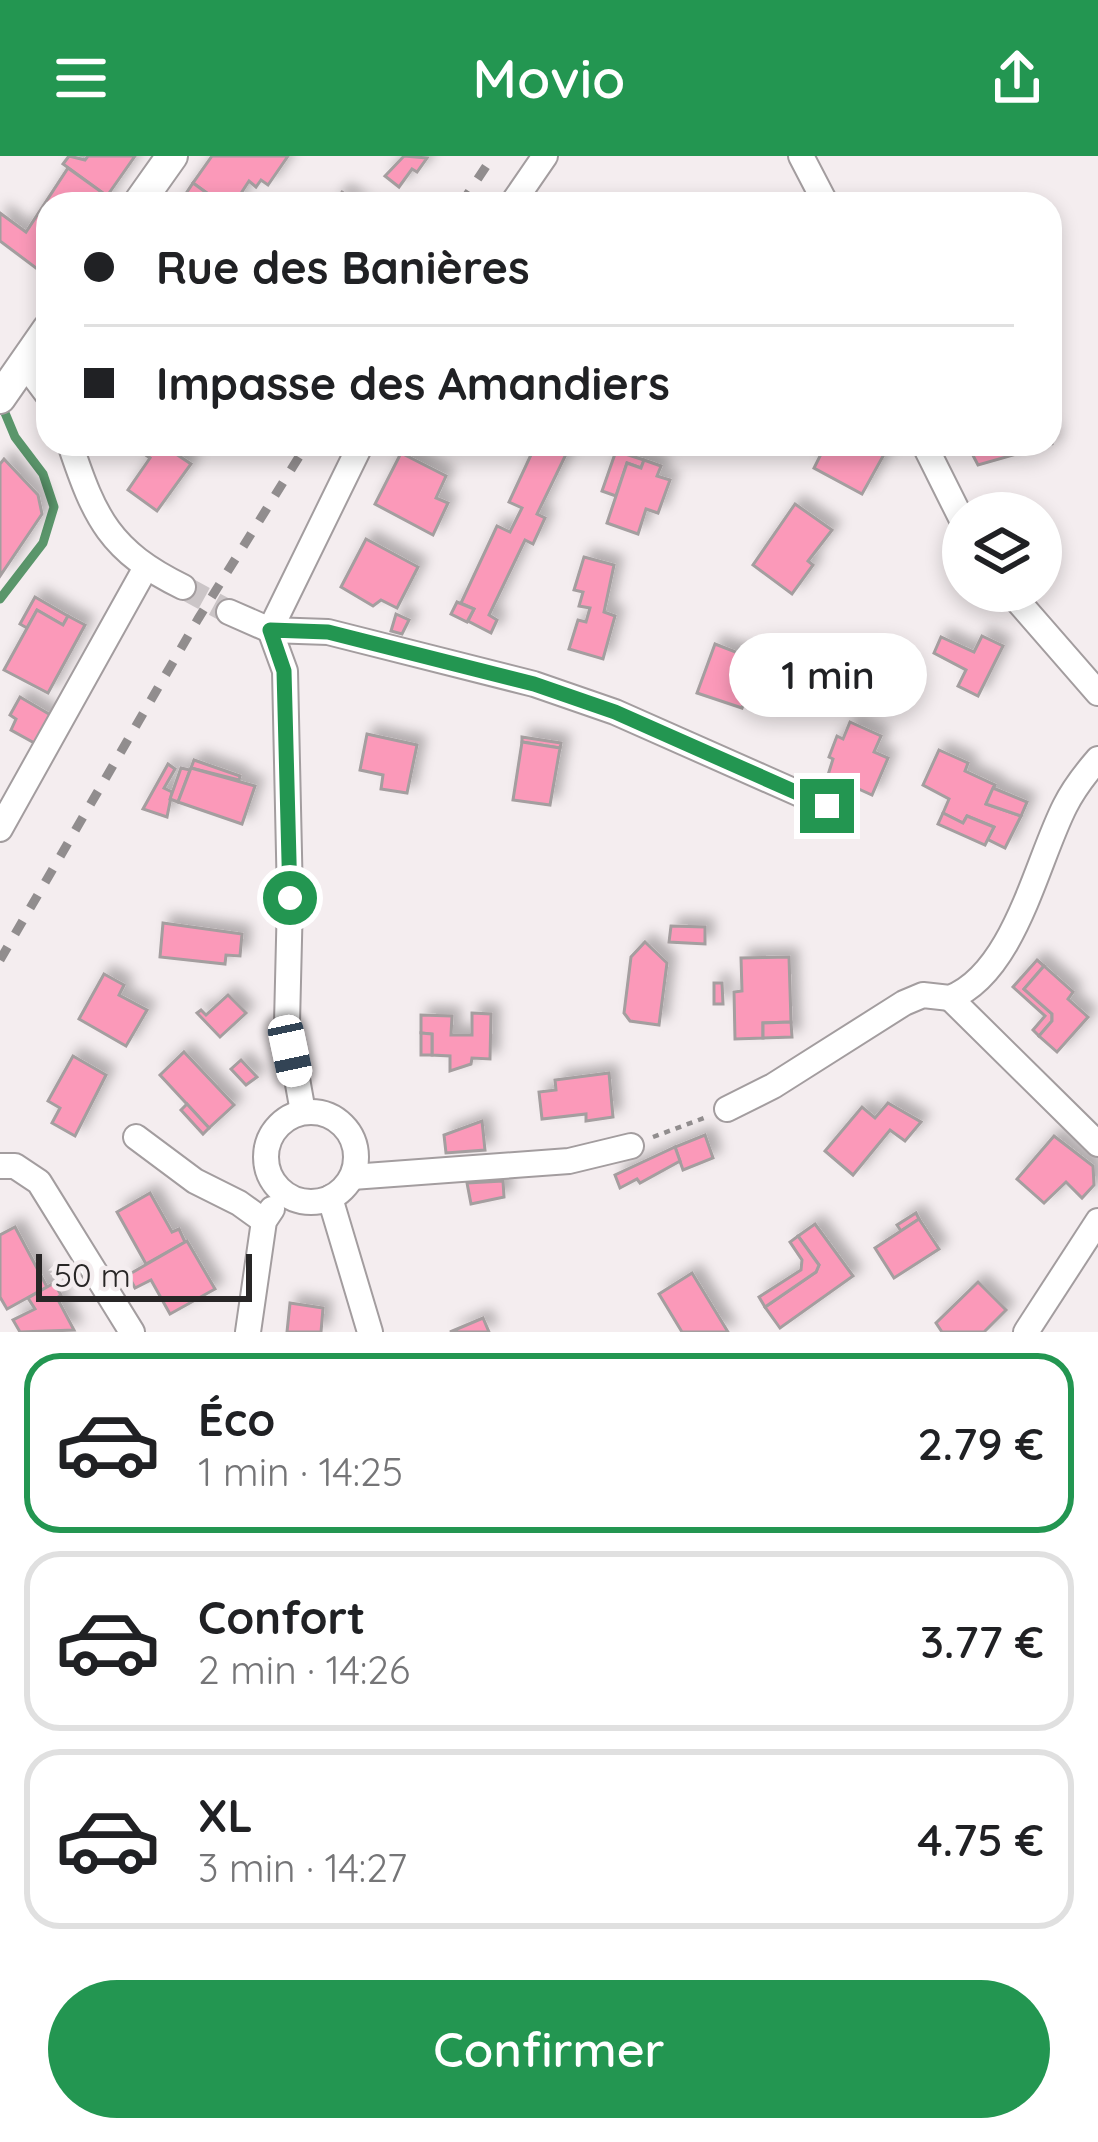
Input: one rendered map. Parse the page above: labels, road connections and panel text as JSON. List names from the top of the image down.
{
  "scale_bar": "50 m",
  "page": {
    "header": "Movio",
    "banner": ["Rue des Banières", "Impasse des Amandiers"],
    "bubble": "1 min",
    "scale": "50 m",
    "list": [
      {
        "name": "Éco",
        "note": "1 min · 14:25",
        "value": "2.79 €"
      },
      {
        "name": "Confort",
        "note": "2 min · 14:26",
        "value": "3.77 €"
      },
      {
        "name": "XL",
        "note": "3 min · 14:27",
        "value": "4.75 €"
      }
    ],
    "buttons": "Confirmer"
  }
}
